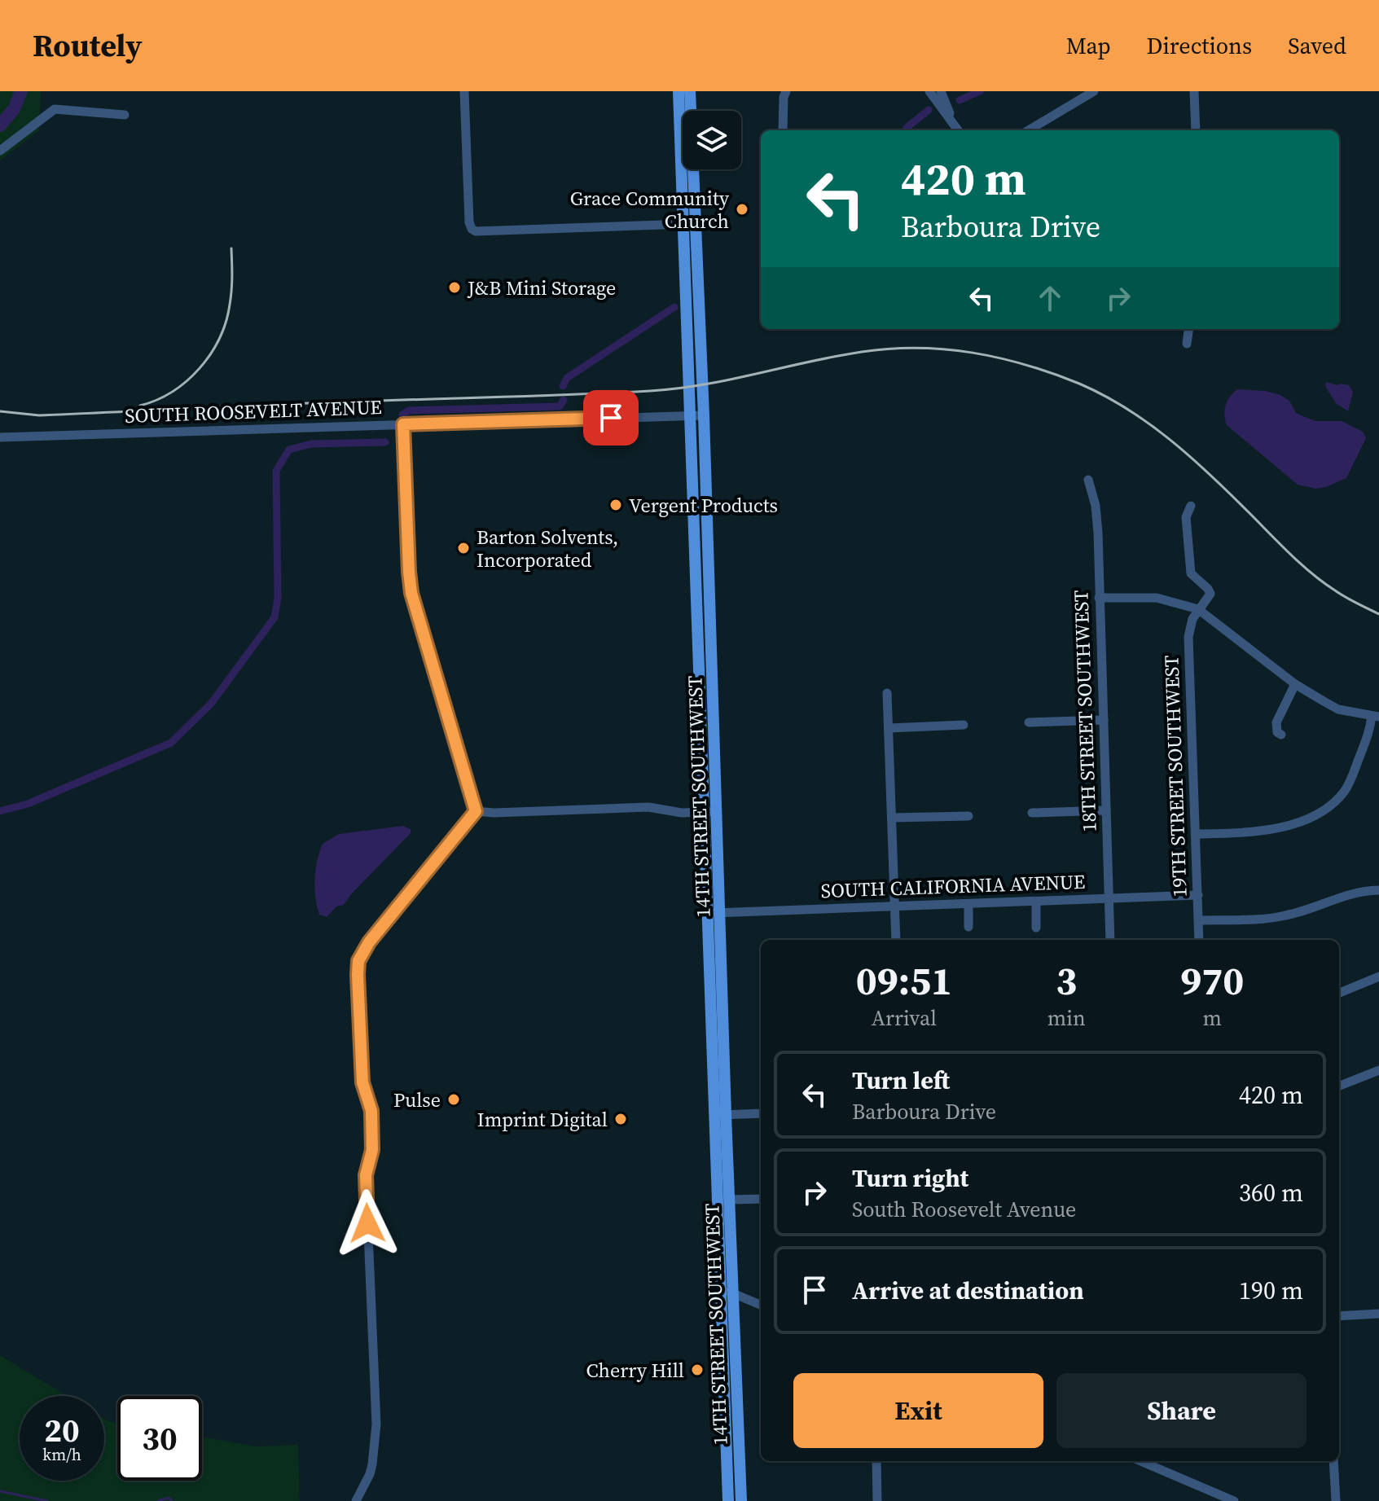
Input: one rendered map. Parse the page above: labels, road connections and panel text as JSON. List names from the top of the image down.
{
  "streets": {
    "main road": ["14TH STREET SOUTHWEST"],
    "street": [
      "SOUTH ROOSEVELT AVENUE",
      "18TH STREET SOUTHWEST",
      "19TH STREET SOUTHWEST",
      "SOUTH CALIFORNIA AVENUE"
    ]
  },
  "crossings": [
    ["SOUTH ROOSEVELT AVENUE", "14TH STREET SOUTHWEST"],
    ["18TH STREET SOUTHWEST", "SOUTH CALIFORNIA AVENUE"],
    ["19TH STREET SOUTHWEST", "SOUTH CALIFORNIA AVENUE"],
    ["14TH STREET SOUTHWEST", "SOUTH CALIFORNIA AVENUE"]
  ],
  "places": [
    "Grace Community Church",
    "J&B Mini Storage",
    "Vergent Products",
    "Barton Solvents, Incorporated",
    "Pulse",
    "Imprint Digital",
    "Cherry Hill"
  ],
  "page": {
    "header": "Routely",
    "nav": ["Map", "Directions", "Saved"],
    "turn": ["420 m", "Barboura Drive"],
    "eta": [
      "09:51",
      "Arrival",
      "3",
      "min",
      "970",
      "m"
    ],
    "list": [
      {
        "name": "Turn left",
        "note": "Barboura Drive",
        "value": "420 m"
      },
      {
        "name": "Turn right",
        "note": "South Roosevelt Avenue",
        "value": "360 m"
      },
      {
        "name": "Arrive at destination",
        "value": "190 m"
      }
    ],
    "buttons": ["Exit", "Share"],
    "speed": "20 km/h",
    "limit": "30"
  }
}
